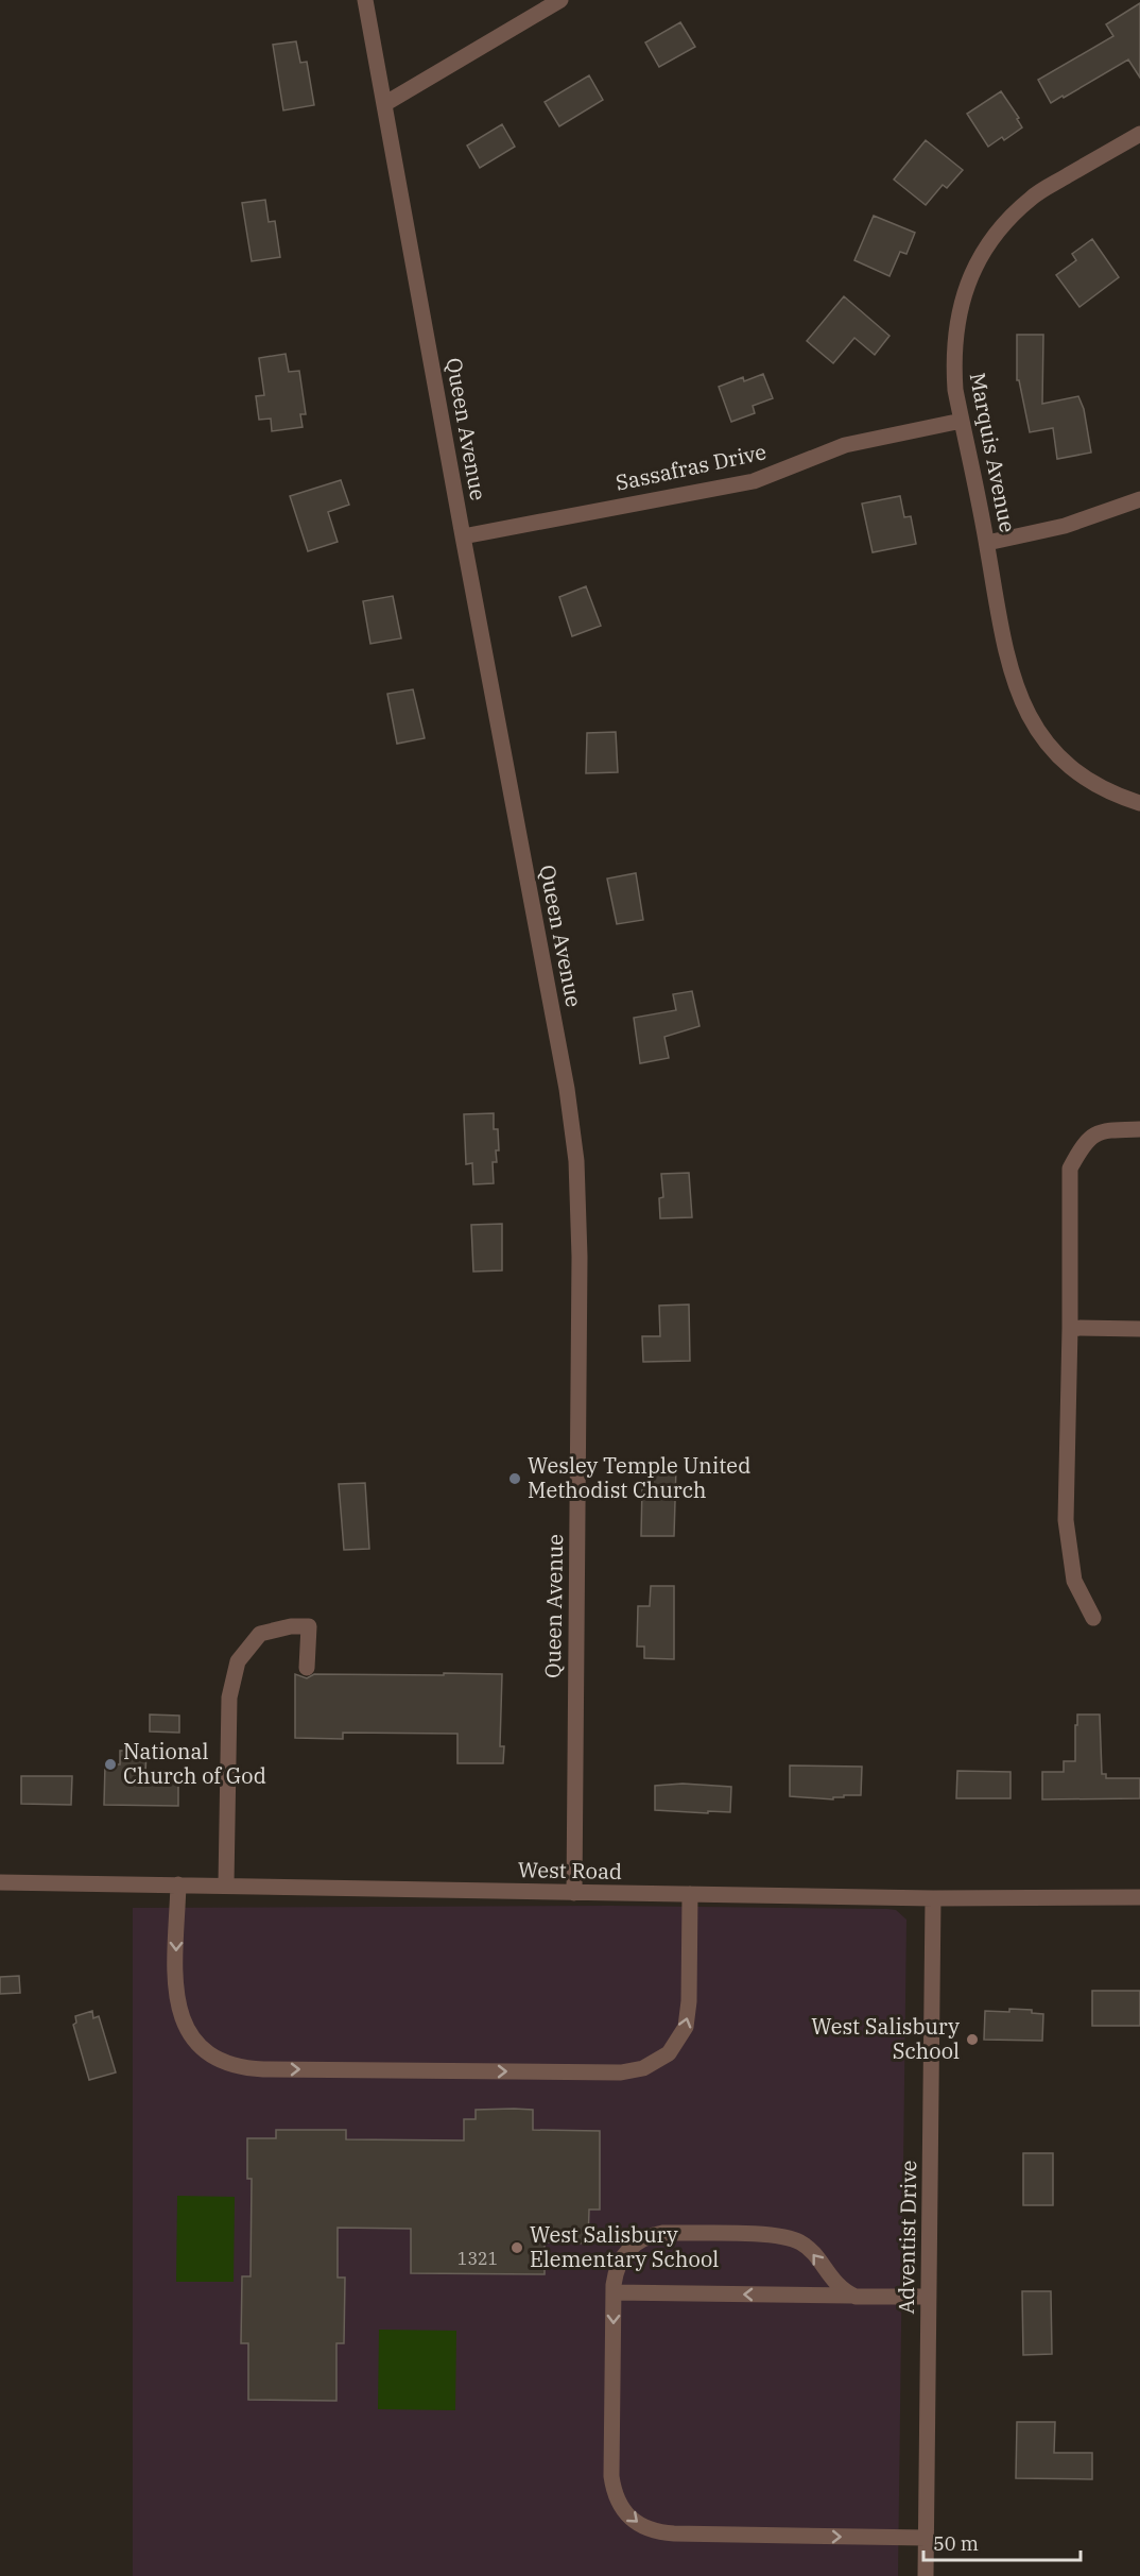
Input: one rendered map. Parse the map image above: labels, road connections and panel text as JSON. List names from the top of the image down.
{
  "streets": {
    "street": [
      "Queen Avenue",
      "Marquis Avenue",
      "Sassafras Drive",
      "West Road",
      "Adventist Drive"
    ]
  },
  "crossings": [
    ["Queen Avenue", "Sassafras Drive"],
    ["Queen Avenue", "West Road"],
    ["Marquis Avenue", "Sassafras Drive"],
    ["West Road", "Adventist Drive"]
  ],
  "places": [
    "Wesley Temple United Methodist Church",
    "National Church of God",
    "West Salisbury School",
    "West Salisbury Elementary School"
  ],
  "house_numbers": ["1321"],
  "scale_bar": "50 m"
}
